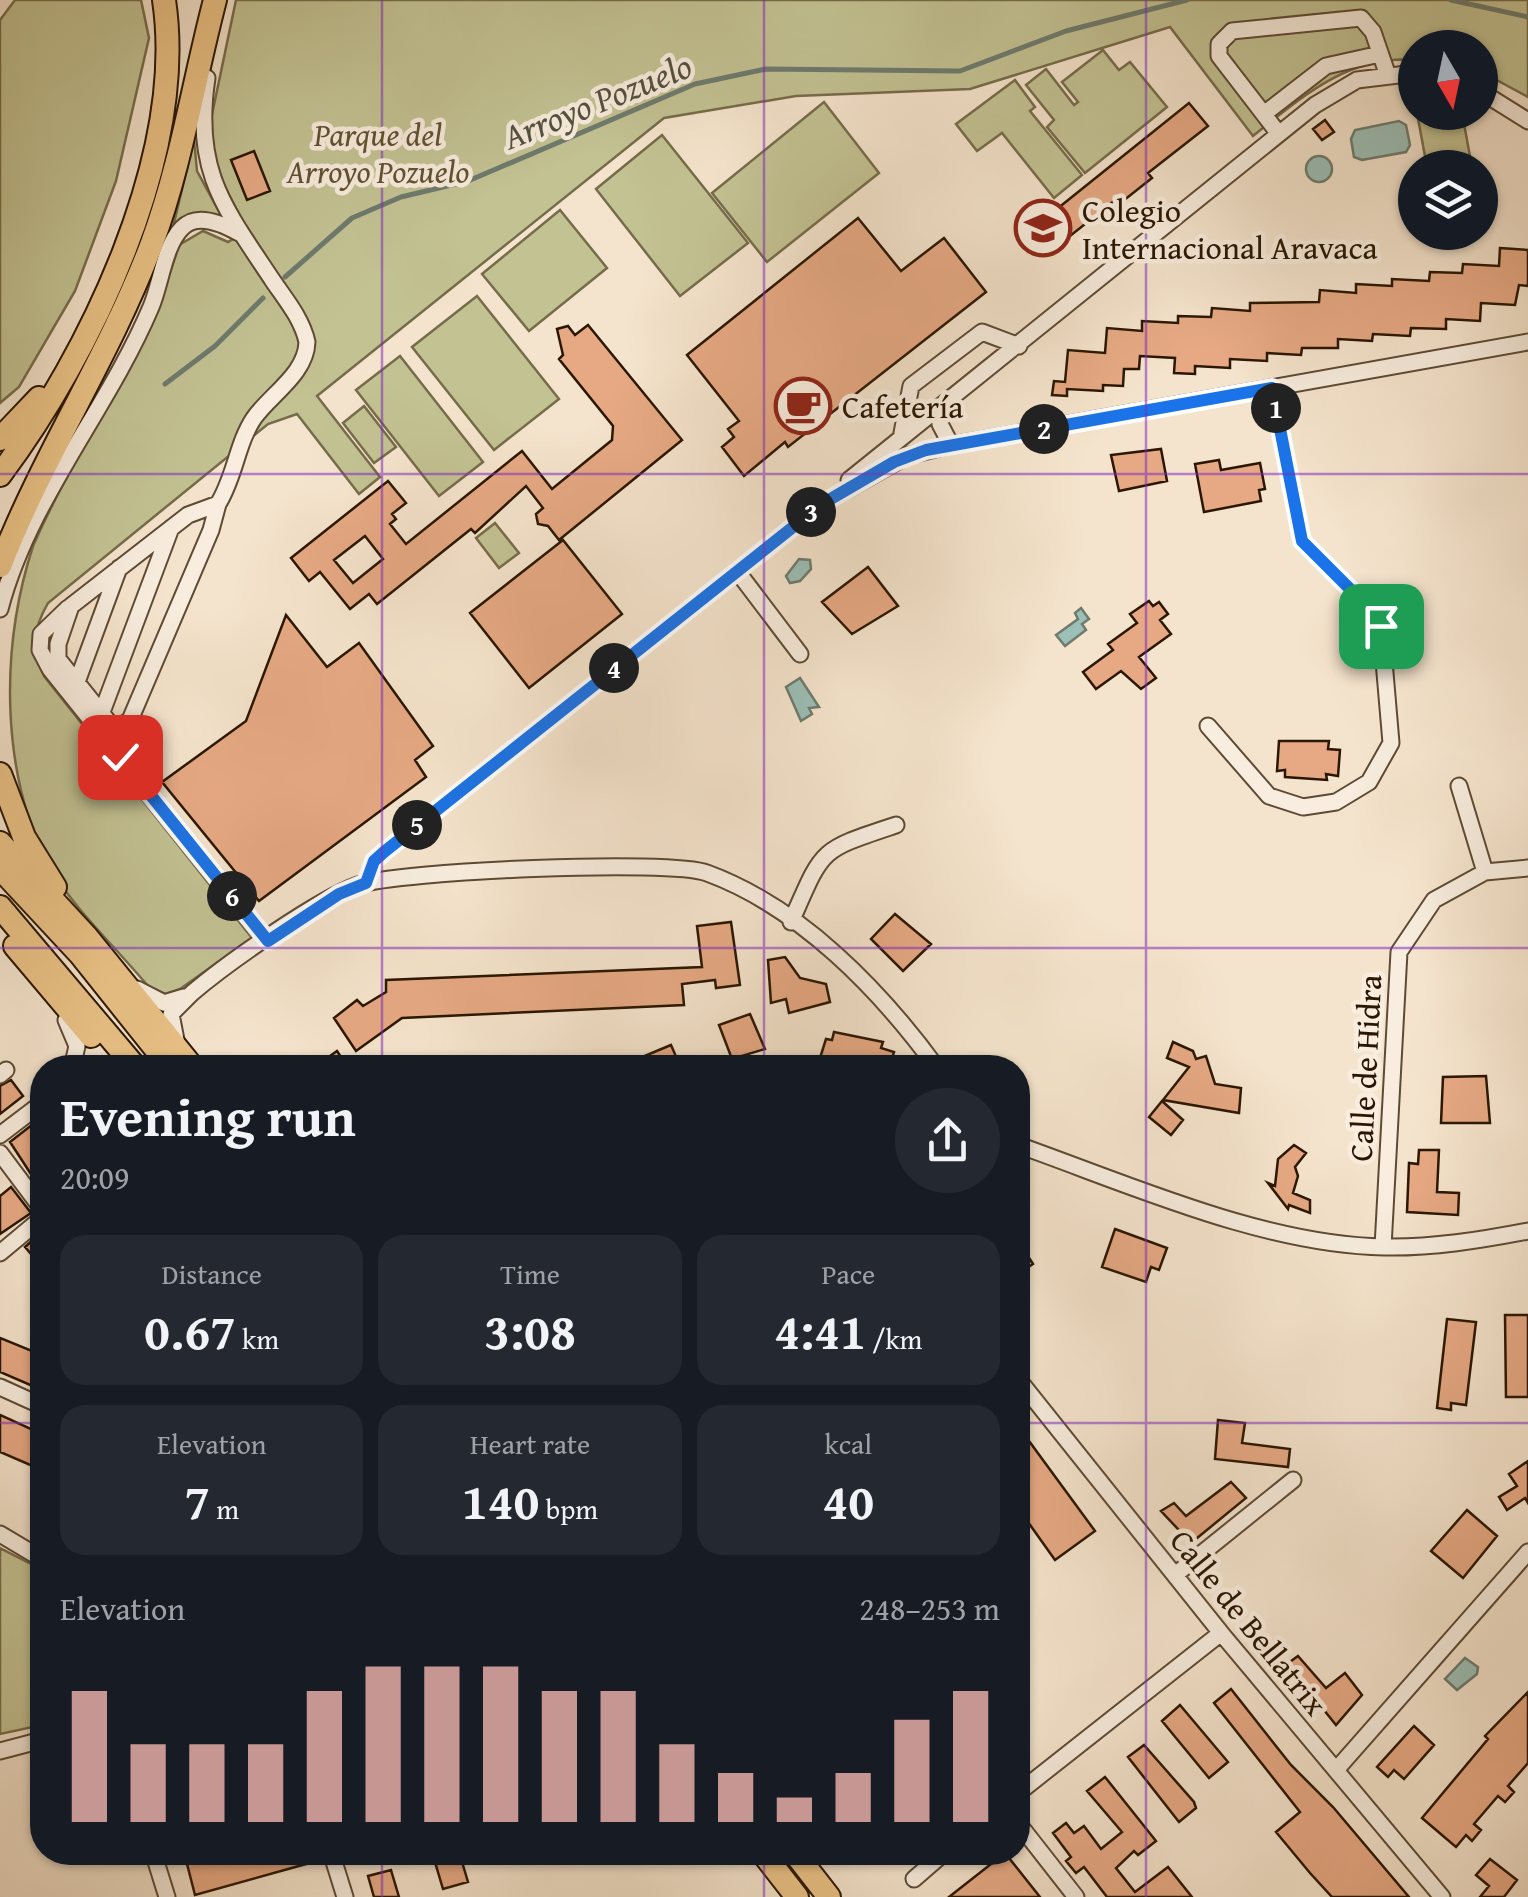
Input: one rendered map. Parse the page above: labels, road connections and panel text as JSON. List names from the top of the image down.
{
  "streets": {
    "street": ["Calle de Hidra", "Calle de Bellatrix"]
  },
  "water": ["Arroyo Pozuelo"],
  "parks": ["Parque del Arroyo Pozuelo"],
  "places": {
    "school or university": ["Colegio Internacional Aravaca"],
    "cafe": ["Cafetería"]
  },
  "north": "bottom",
  "page": {
    "pins": [
      "1",
      "2",
      "3",
      "4",
      "5",
      "6"
    ],
    "heading": ["Evening run", "20:09"],
    "stats": [
      ["Distance", "0.67 km"],
      ["Time", "3:08"],
      ["Pace", "4:41 /km"],
      ["Elevation", "7 m"],
      ["Heart rate", "140 bpm"],
      ["kcal", "40"]
    ],
    "chart": ["Elevation", "248–253 m"]
  }
}
